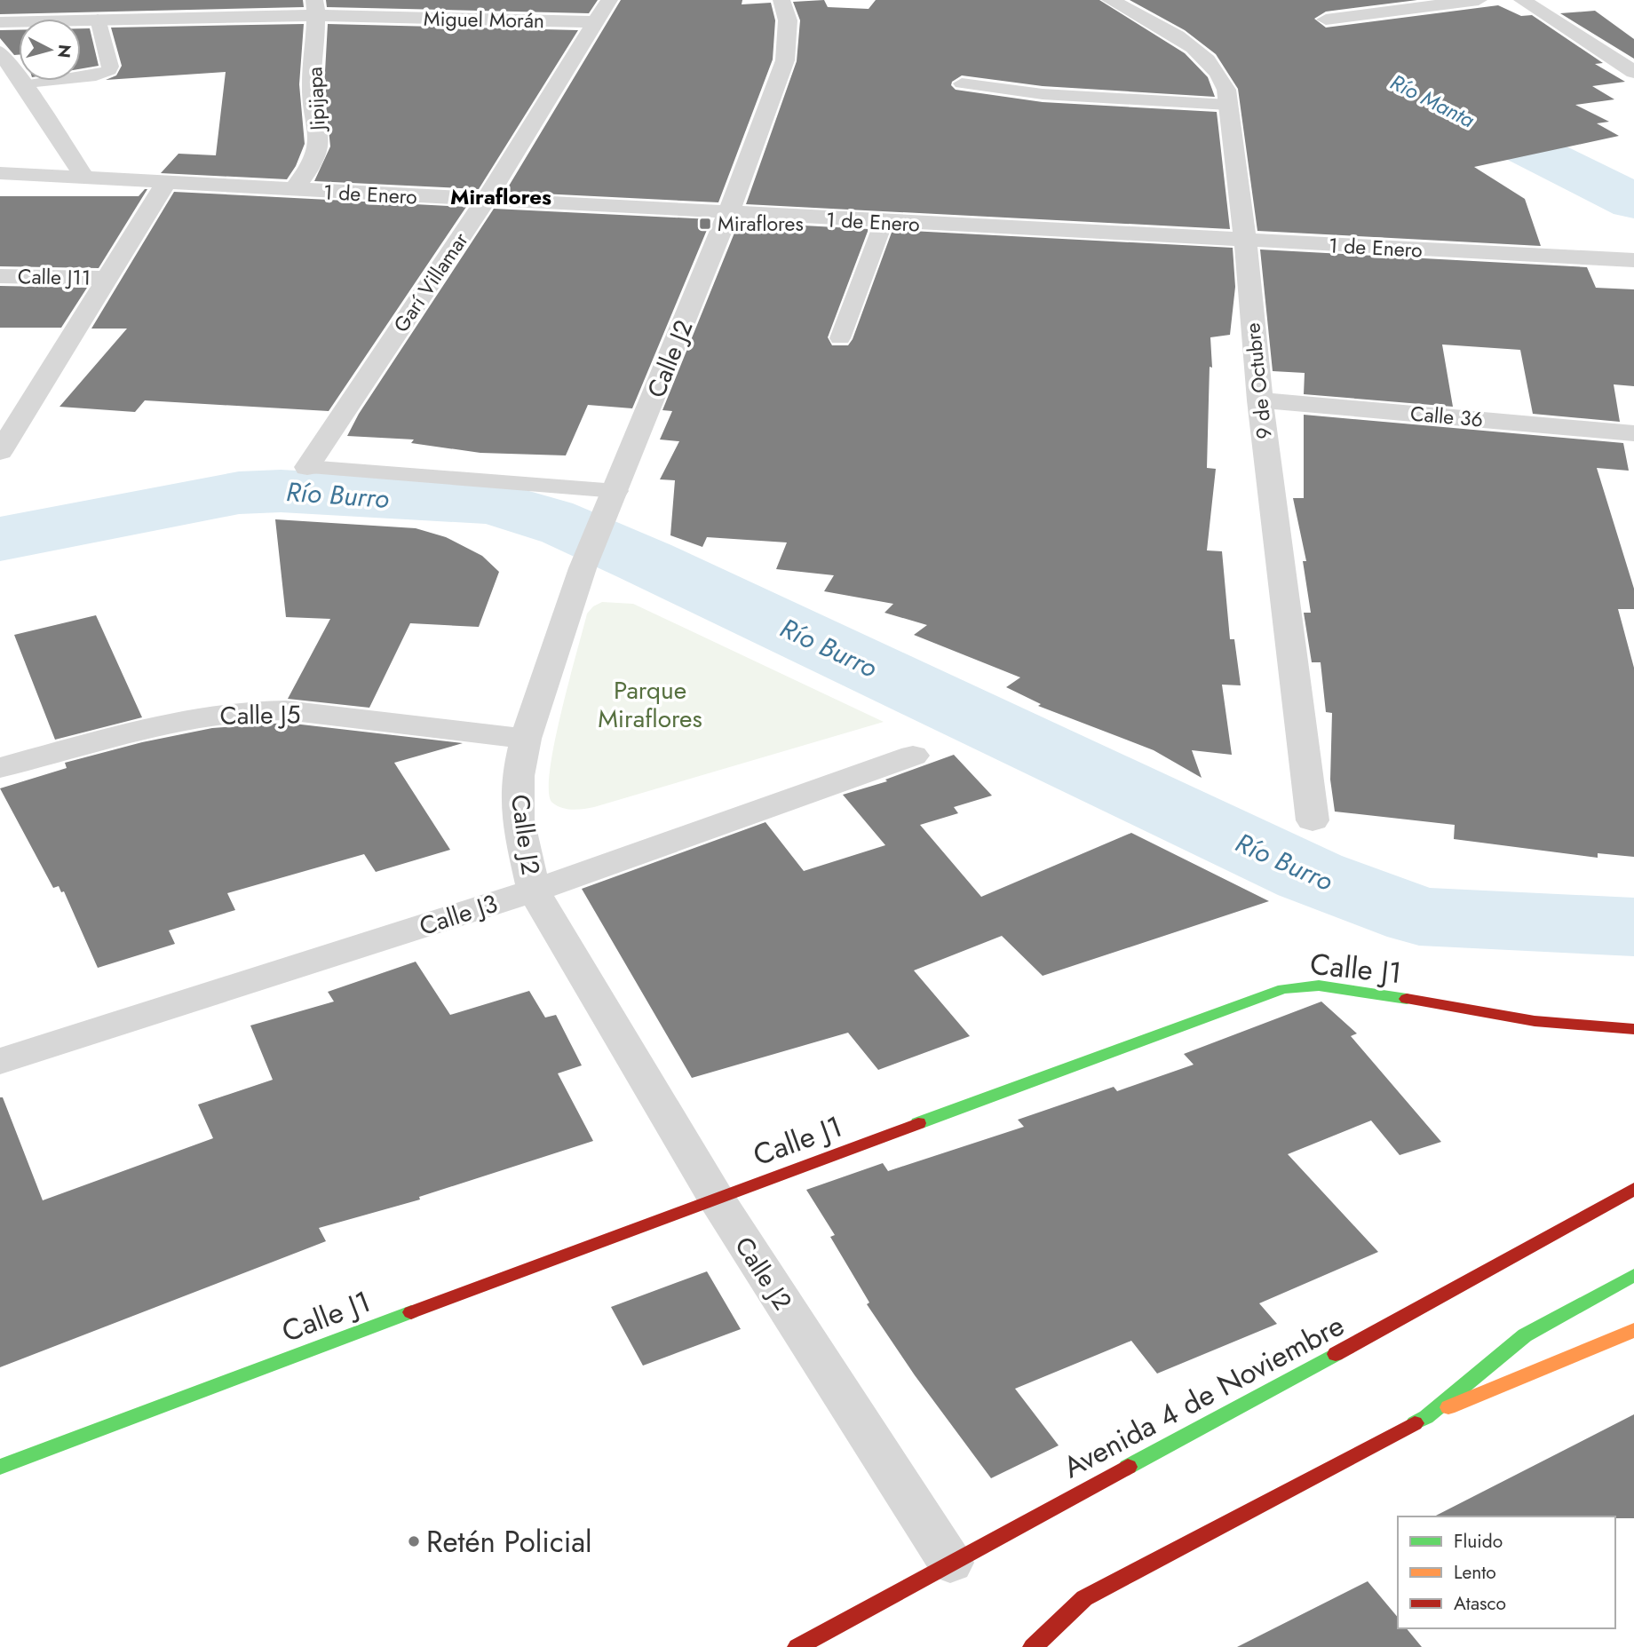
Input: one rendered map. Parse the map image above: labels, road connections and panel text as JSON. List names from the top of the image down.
{
  "streets": {
    "main road": ["Calle J1", "Avenida 4 de Noviembre"],
    "street": [
      "Miguel Morán",
      "Jipijapa",
      "1 de Enero",
      "Calle J11",
      "Garí Villamar",
      "Calle J2",
      "9 de Octubre",
      "Calle 36",
      "Calle J5",
      "Calle J3"
    ]
  },
  "crossings": [
    ["Miguel Morán", "Jipijapa"],
    ["Miguel Morán", "Garí Villamar"],
    ["Jipijapa", "1 de Enero"],
    ["1 de Enero", "Garí Villamar"],
    ["1 de Enero", "Calle J2"],
    ["1 de Enero", "9 de Octubre"],
    ["Calle J2", "Calle J5"],
    ["Calle J2", "Calle J3"],
    ["Calle J2", "Calle J1"],
    ["Calle J2", "Avenida 4 de Noviembre"],
    ["9 de Octubre", "Calle 36"]
  ],
  "districts": ["Miraflores"],
  "water": ["Río Manta", "Río Burro"],
  "parks": ["Parque Miraflores"],
  "places": {
    "transit": ["Miraflores"],
    "other": ["Retén Policial"]
  },
  "legend": ["Fluido", "Lento", "Atasco"],
  "north": "right"
}
